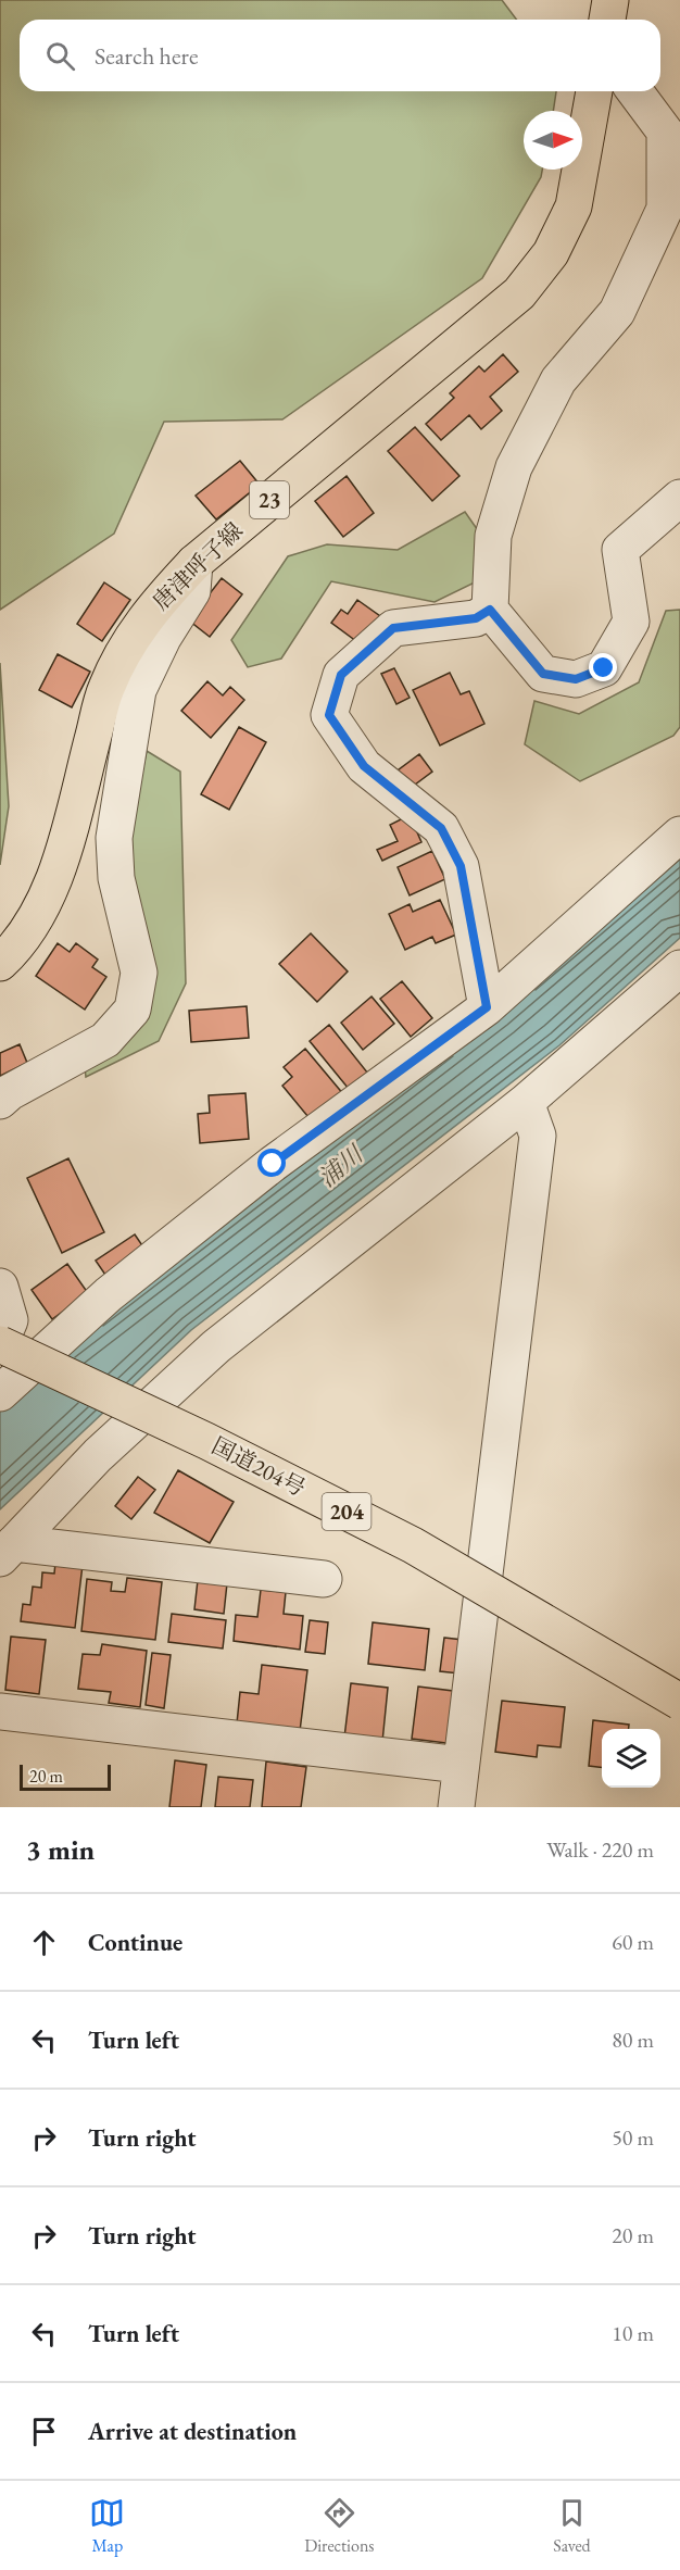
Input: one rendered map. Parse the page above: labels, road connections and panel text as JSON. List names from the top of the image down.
{
  "streets": {
    "main road": [
      "23",
      "唐津呼子線",
      "国道204号",
      "204"
    ]
  },
  "water": ["浦川"],
  "scale_bar": "20 m",
  "north": "right",
  "page": {
    "search": "Search here",
    "scale": "20 m",
    "heading": ["3 min", "Walk · 220 m"],
    "list": [
      ["Continue", "60 m"],
      ["Turn left", "80 m"],
      ["Turn right", "50 m"],
      ["Turn right", "20 m"],
      ["Turn left", "10 m"],
      "Arrive at destination"
    ],
    "nav": ["Map", "Directions", "Saved"]
  }
}
